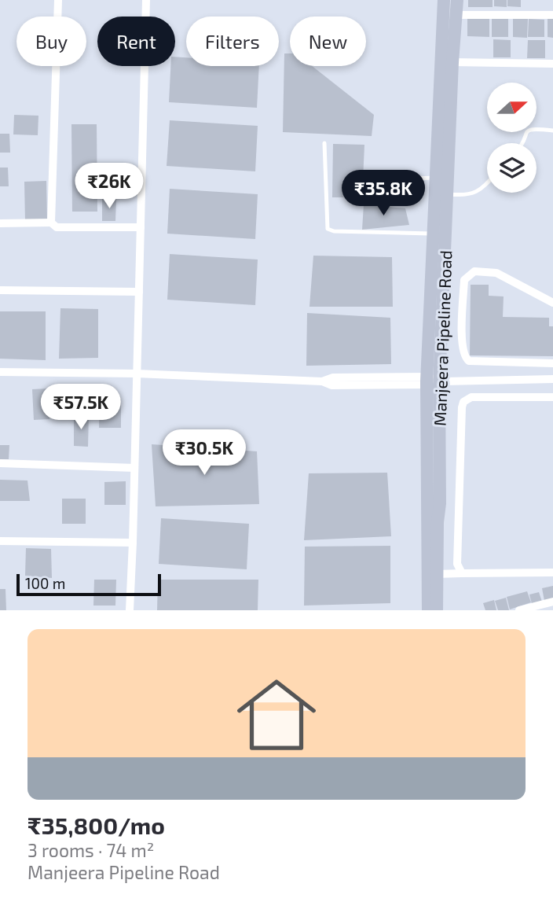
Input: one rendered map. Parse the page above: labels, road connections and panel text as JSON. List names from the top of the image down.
{
  "streets": {
    "main road": ["Manjeera Pipeline Road"]
  },
  "scale_bar": "100 m",
  "north": "right",
  "page": {
    "chip": [
      "Buy",
      "Rent",
      "Filters",
      "New"
    ],
    "price": [
      "₹26K",
      "₹35.8K",
      "₹57.5K",
      "₹30.5K"
    ],
    "scale": "100 m",
    "list": [
      {
        "name": "₹35,800/mo",
        "note": "3 rooms · 74 m² · Manjeera Pipeline Road"
      }
    ]
  }
}
